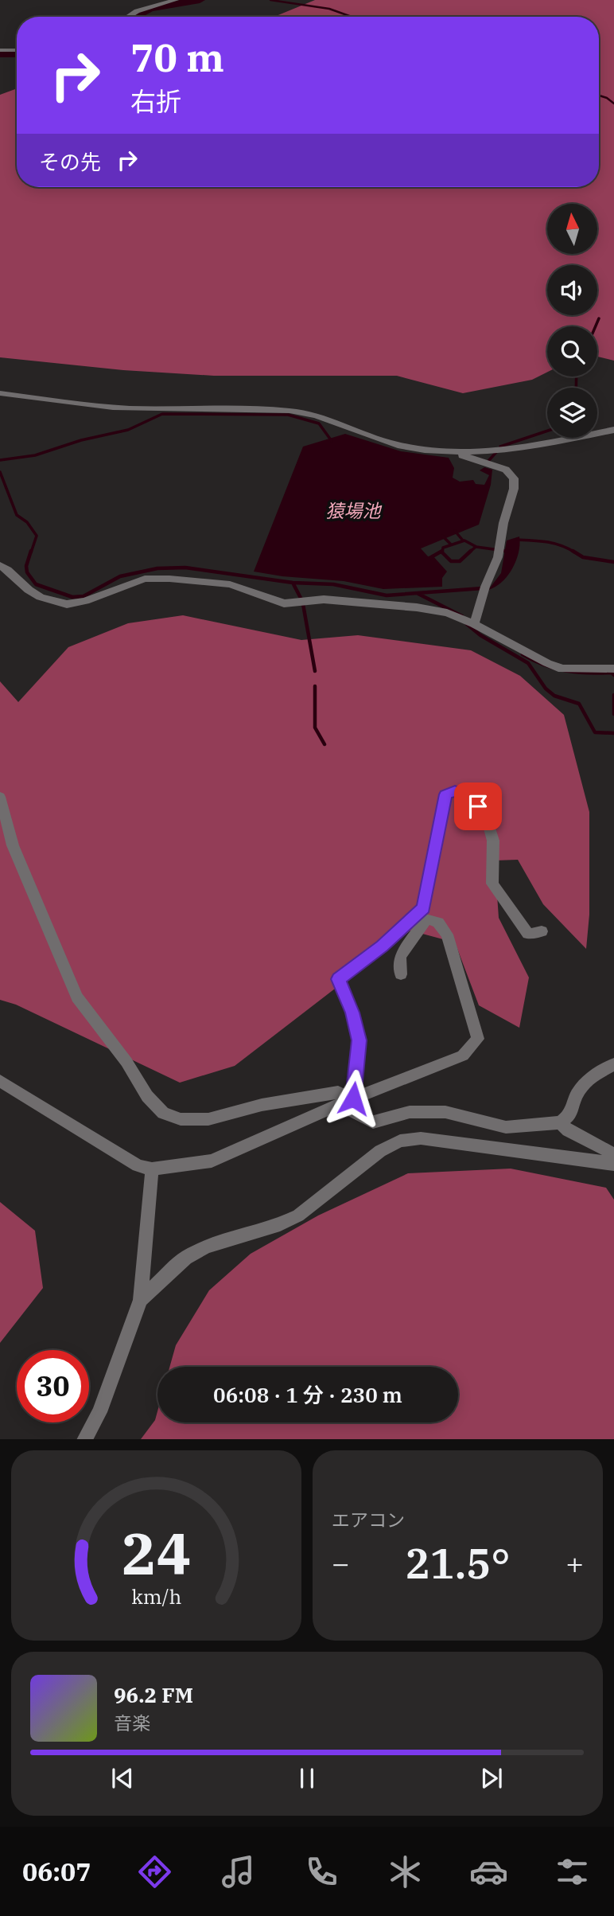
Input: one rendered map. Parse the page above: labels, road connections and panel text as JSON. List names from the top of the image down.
{
  "water": ["猿場池"],
  "north": "top",
  "page": {
    "turn": ["70 m", "右折"],
    "then": "その先",
    "limit": "30",
    "trip": "06:08 · 1 分 · 230 m",
    "tile": "エアコン",
    "heat": ["−", "21.5°", "+"],
    "song": ["96.2 FM", "音楽"],
    "tabs": "06:07",
    "gauge": ["24", "km/h"]
  }
}
